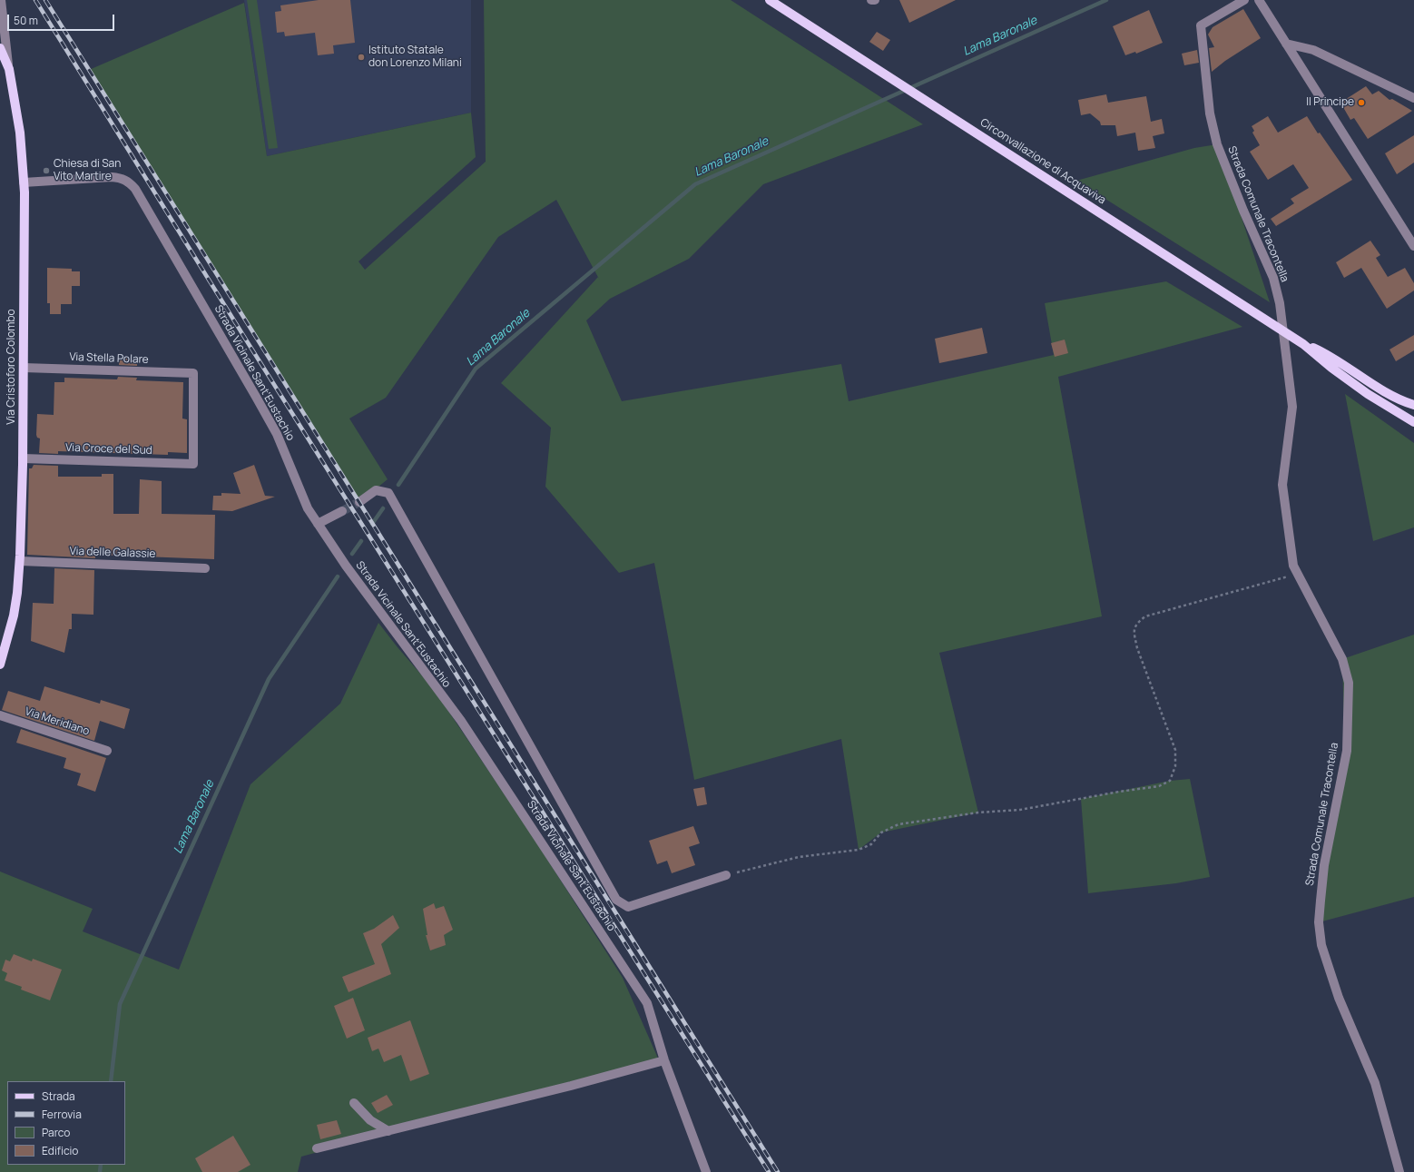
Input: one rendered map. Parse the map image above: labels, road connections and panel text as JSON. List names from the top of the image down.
{
  "streets": {
    "main road": ["Circonvallazione di Acquaviva", "Via Cristoforo Colombo"],
    "street": [
      "Strada Comunale Tracontella",
      "Via Stella Polare",
      "Strada Vicinale Sant'Eustachio",
      "Via Croce del Sud",
      "Via delle Galassie",
      "Via Meridiano"
    ]
  },
  "crossings": [
    ["Circonvallazione di Acquaviva", "Strada Comunale Tracontella"],
    ["Via Stella Polare", "Via Cristoforo Colombo"],
    ["Via Stella Polare", "Via Croce del Sud"],
    ["Via Cristoforo Colombo", "Strada Vicinale Sant'Eustachio"],
    ["Via Cristoforo Colombo", "Via Croce del Sud"],
    ["Via Cristoforo Colombo", "Via delle Galassie"]
  ],
  "water": ["Lama Baronale"],
  "places": ["Istituto Statale don Lorenzo Milani", "Il Principe", "Chiesa di San Vito Martire"],
  "legend": [
    "Strada",
    "Ferrovia",
    "Parco",
    "Edificio"
  ],
  "scale_bar": "50 m"
}
